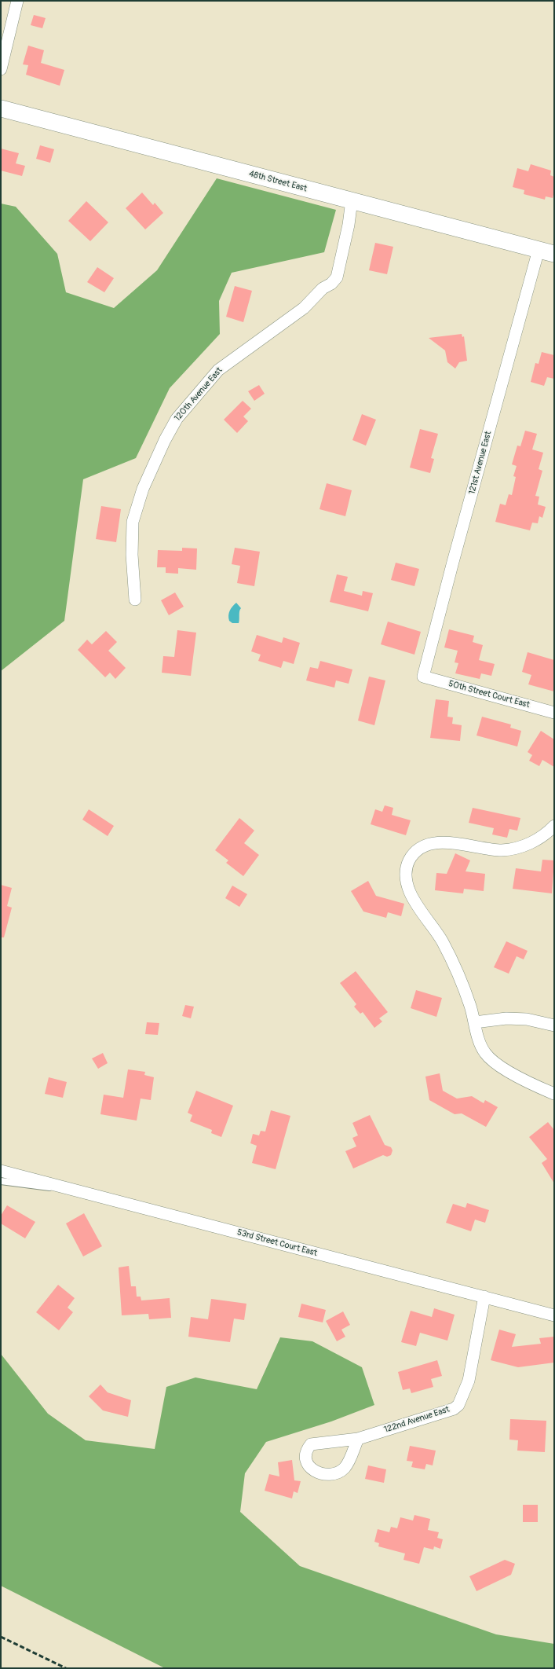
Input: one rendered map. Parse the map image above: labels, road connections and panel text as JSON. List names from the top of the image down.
{
  "streets": {
    "street": [
      "48th Street East",
      "120th Avenue East",
      "121st Avenue East",
      "50th Street Court East",
      "53rd Street Court East",
      "122nd Avenue East"
    ]
  },
  "crossings": [
    ["48th Street East", "120th Avenue East"],
    ["48th Street East", "121st Avenue East"],
    ["121st Avenue East", "50th Street Court East"],
    ["53rd Street Court East", "122nd Avenue East"]
  ]
}
